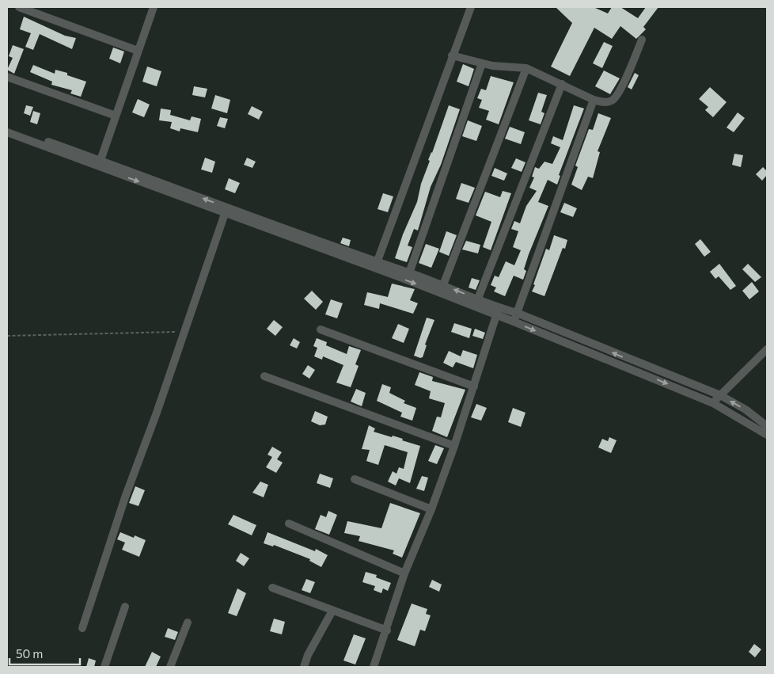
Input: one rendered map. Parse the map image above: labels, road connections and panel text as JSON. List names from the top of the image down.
{
  "scale_bar": "50 m"
}
